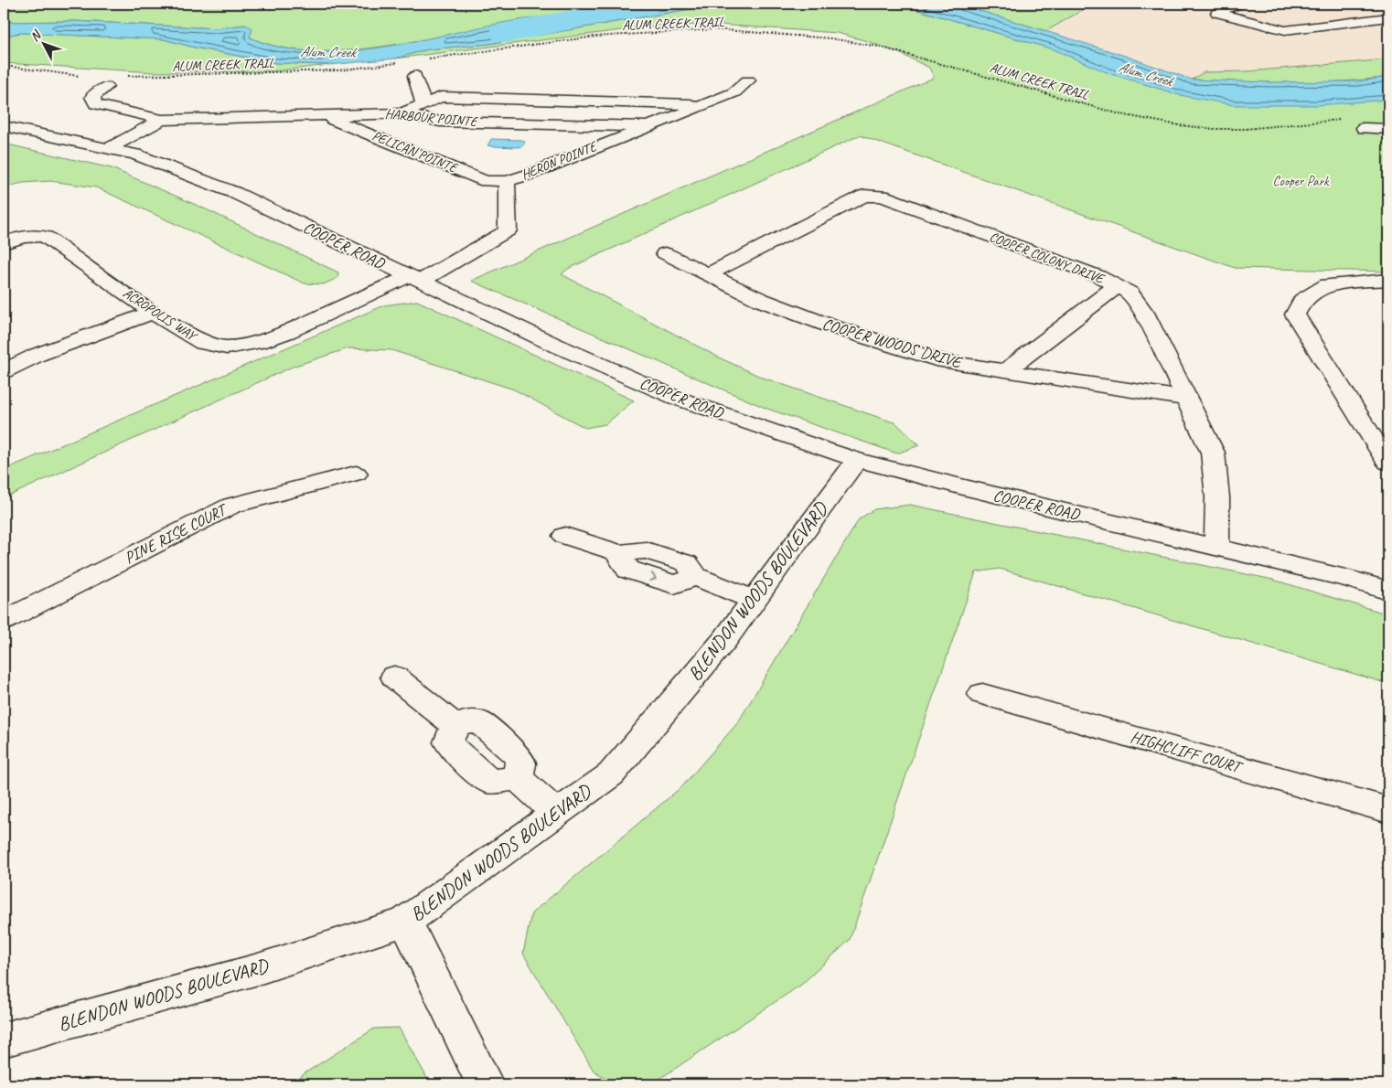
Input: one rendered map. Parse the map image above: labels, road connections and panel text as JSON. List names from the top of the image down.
{
  "streets": {
    "street": [
      "HARBOUR POINTE",
      "PELICAN POINTE",
      "HERON POINTE",
      "COOPER ROAD",
      "COOPER COLONY DRIVE",
      "ACROPOLIS WAY",
      "COOPER WOODS DRIVE",
      "PINE RISE COURT",
      "BLENDON WOODS BOULEVARD",
      "HIGHCLIFF COURT"
    ],
    "path": ["ALUM CREEK TRAIL"]
  },
  "crossings": [
    ["HARBOUR POINTE", "PELICAN POINTE"],
    ["HARBOUR POINTE", "HERON POINTE"],
    ["HARBOUR POINTE", "COOPER ROAD"],
    ["PELICAN POINTE", "HERON POINTE"],
    ["HERON POINTE", "COOPER ROAD"],
    ["HERON POINTE", "ACROPOLIS WAY"],
    ["COOPER ROAD", "COOPER COLONY DRIVE"],
    ["COOPER ROAD", "ACROPOLIS WAY"],
    ["COOPER ROAD", "BLENDON WOODS BOULEVARD"],
    ["COOPER COLONY DRIVE", "COOPER WOODS DRIVE"]
  ],
  "water": ["Alum Creek"],
  "parks": ["Cooper Park"],
  "north": "top left"
}
